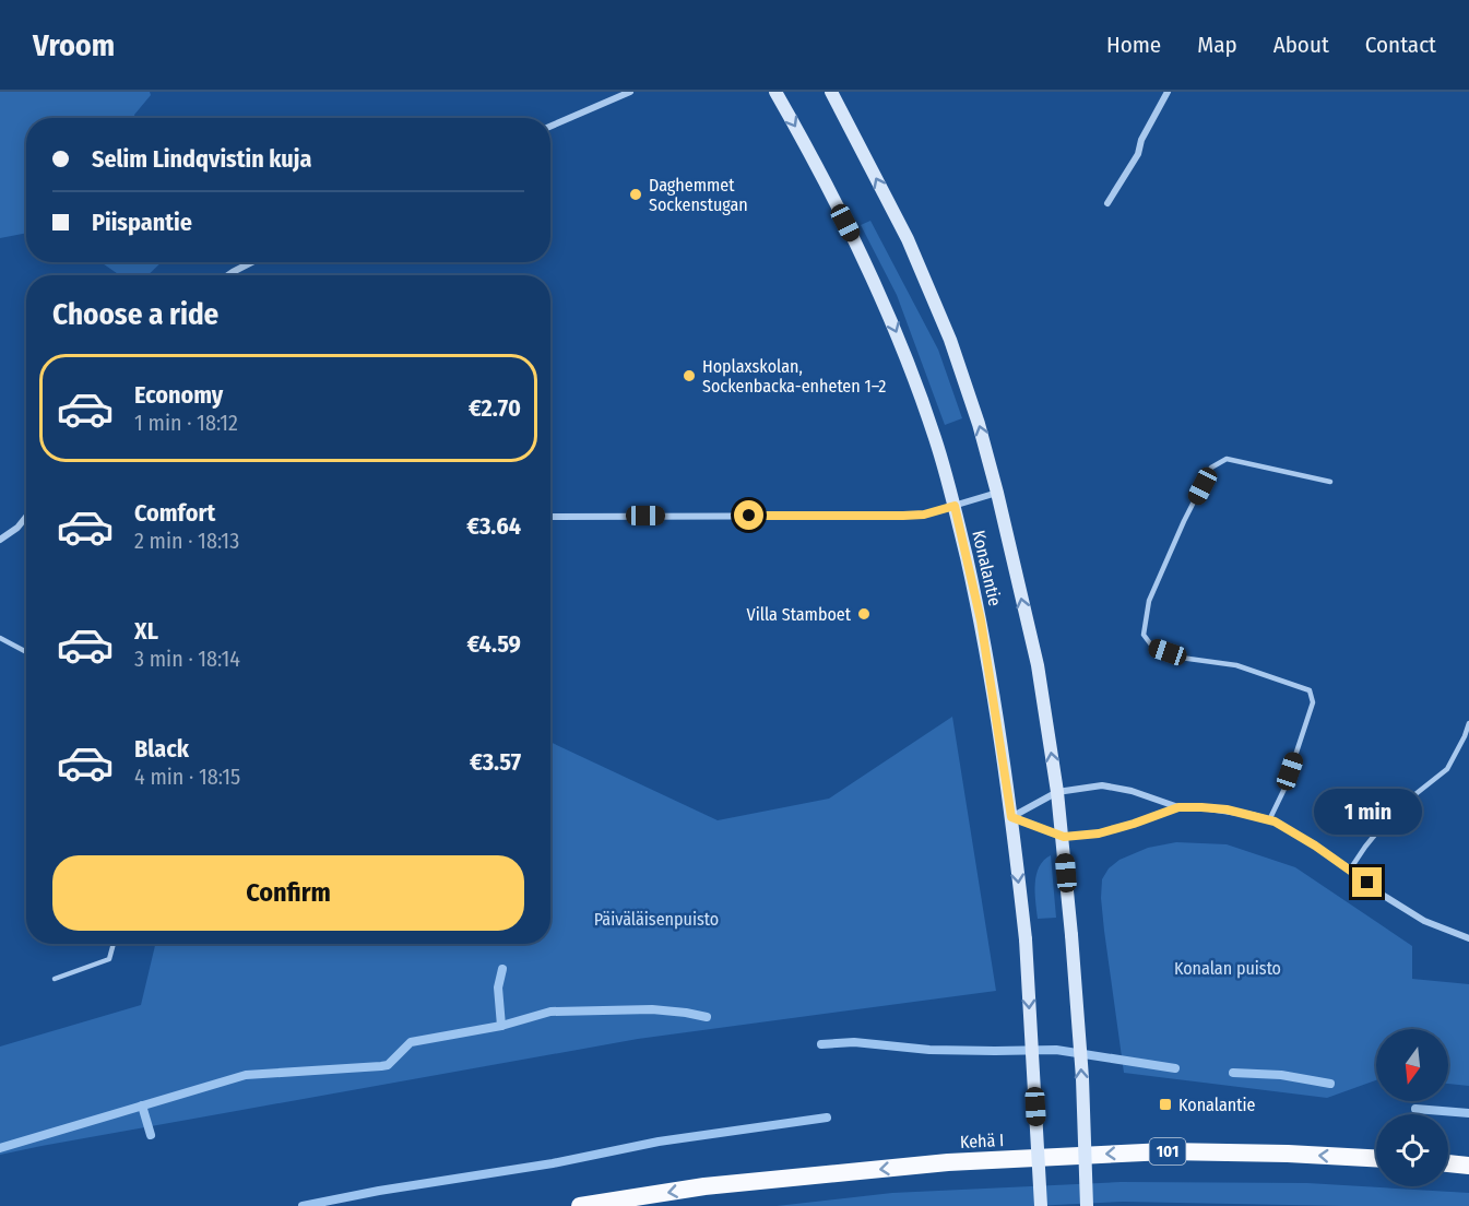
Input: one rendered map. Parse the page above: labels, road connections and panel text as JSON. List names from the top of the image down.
{
  "streets": {
    "highway": ["Kehä I", "101"],
    "main road": ["Konalantie"]
  },
  "one_way": ["Kehä I"],
  "parks": ["Päiväläisenpuisto", "Konalan puisto"],
  "places": {
    "other": ["Daghemmet Sockenstugan", "Hoplaxskolan, Sockenbacka-enheten 1–2", "Villa Stamboet"],
    "transit": ["Konalantie"]
  },
  "north": "bottom",
  "page": {
    "header": "Vroom",
    "nav": [
      "Home",
      "Map",
      "About",
      "Contact"
    ],
    "banner": ["Selim Lindqvistin kuja", "Piispantie"],
    "heading": "Choose a ride",
    "list": [
      {
        "name": "Economy",
        "note": "1 min · 18:12",
        "value": "€2.70"
      },
      {
        "name": "Comfort",
        "note": "2 min · 18:13",
        "value": "€3.64"
      },
      {
        "name": "XL",
        "note": "3 min · 18:14",
        "value": "€4.59"
      },
      {
        "name": "Black",
        "note": "4 min · 18:15",
        "value": "€3.57"
      }
    ],
    "bubble": "1 min",
    "buttons": "Confirm"
  }
}
